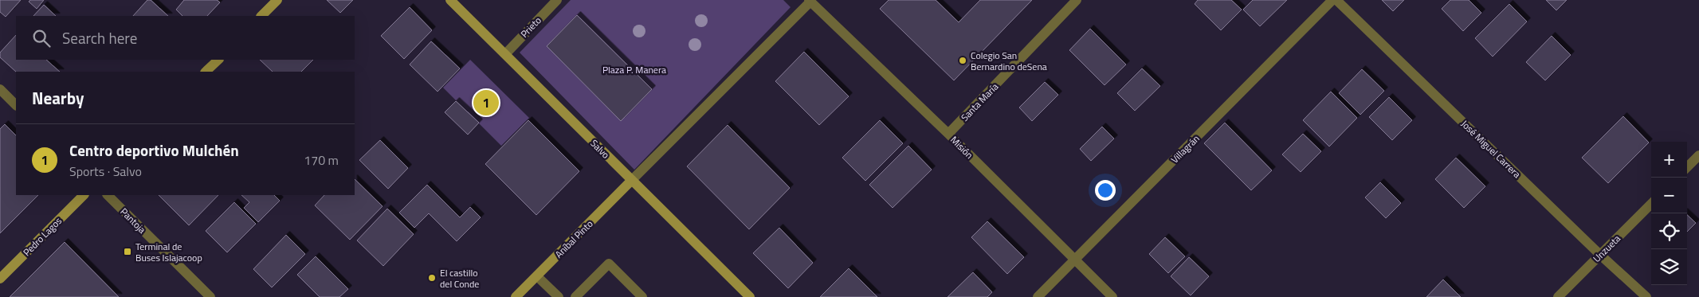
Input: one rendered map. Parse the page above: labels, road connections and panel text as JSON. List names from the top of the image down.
{
  "streets": {
    "main road": ["Salvo", "Pedro Lagos", "Aníbal Pinto"],
    "street": [
      "Prieto",
      "Santa María",
      "Misión",
      "Villagrán",
      "José Miguel Carrera",
      "Pantoja",
      "Unzueta"
    ]
  },
  "crossings": [
    ["Prieto", "Salvo"],
    ["Santa María", "Misión"],
    ["Misión", "Villagrán"],
    ["Salvo", "Aníbal Pinto"],
    ["José Miguel Carrera", "Unzueta"]
  ],
  "parks": ["Plaza P. Manera"],
  "places": {
    "other": ["Colegio San Bernardino deSena", "El castillo del Conde"],
    "transit": ["Terminal de Buses Islajacoop"]
  },
  "page": {
    "search": "Search here",
    "heading": "Nearby",
    "pins": "1",
    "list": [
      {
        "mark": "1",
        "name": "Centro deportivo Mulchén",
        "note": "Sports · Salvo",
        "value": "170 m"
      }
    ],
    "map_buttons": ["+", "−"]
  }
}
